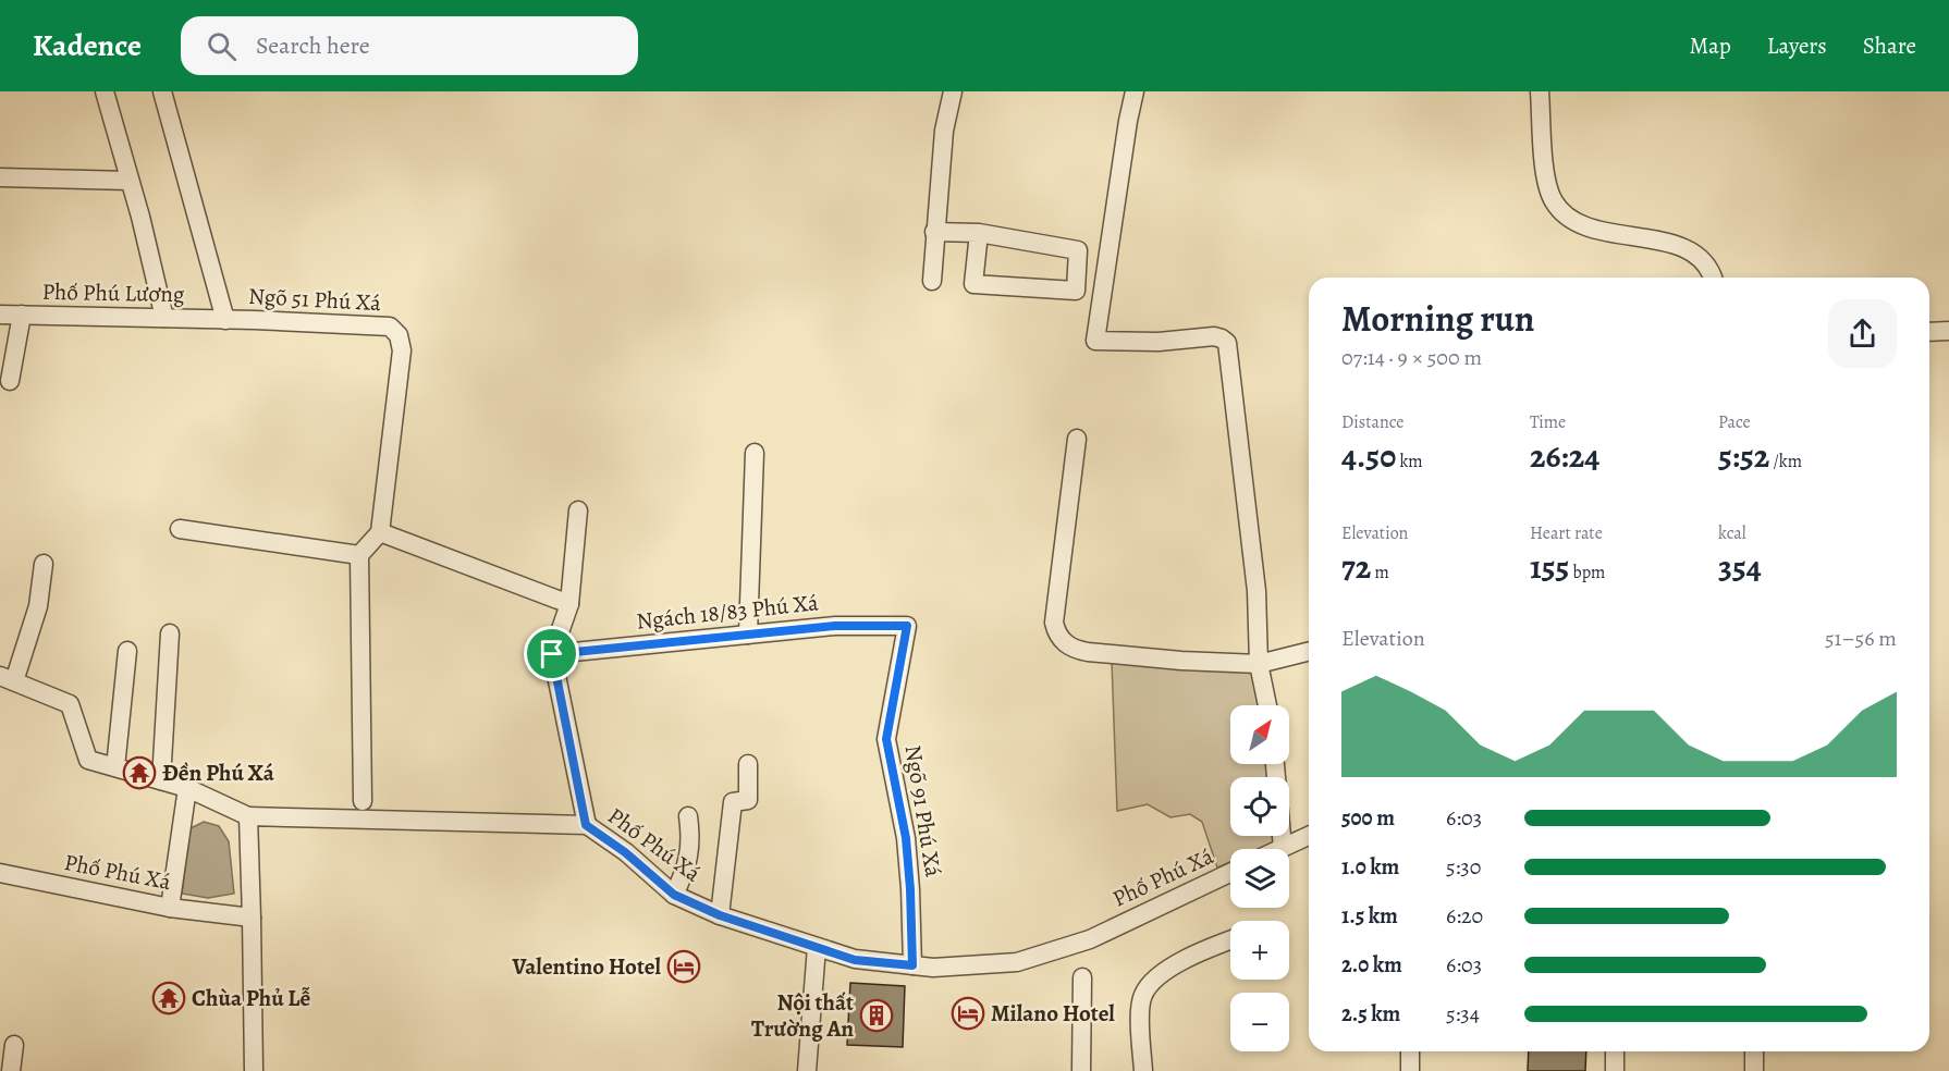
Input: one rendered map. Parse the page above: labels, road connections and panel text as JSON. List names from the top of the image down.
{
  "streets": {
    "street": [
      "Phố Phú Lương",
      "Ngõ 51 Phú Xá",
      "Ngách 18/83 Phú Xá",
      "Ngõ 91 Phú Xá",
      "Phố Phú Xá"
    ]
  },
  "crossings": [
    ["Phố Phú Lương", "Ngõ 51 Phú Xá"],
    ["Ngách 18/83 Phú Xá", "Ngõ 91 Phú Xá"],
    ["Ngõ 91 Phú Xá", "Phố Phú Xá"]
  ],
  "places": {
    "temple": ["Đền Phú Xá", "Chùa Phủ Lễ"],
    "hotel": ["Valentino Hotel", "Milano Hotel"],
    "building": ["Nội thất Trường An"]
  },
  "north": "top right",
  "page": {
    "header": "Kadence",
    "search": "Search here",
    "nav": ["Map", "Layers", "Share"],
    "heading": ["Morning run", "07:14 · 9 × 500 m"],
    "stats": [
      ["Distance", "4.50 km"],
      ["Time", "26:24"],
      ["Pace", "5:52 /km"],
      ["Elevation", "72 m"],
      ["Heart rate", "155 bpm"],
      ["kcal", "354"]
    ],
    "chart": ["Elevation", "51–56 m"],
    "map_buttons": ["+", "−"],
    "list": [
      {
        "name": "500 m",
        "note": "6:03"
      },
      {
        "name": "1.0 km",
        "note": "5:30"
      },
      {
        "name": "1.5 km",
        "note": "6:20"
      },
      {
        "name": "2.0 km",
        "note": "6:03"
      },
      {
        "name": "2.5 km",
        "note": "5:34"
      }
    ]
  }
}
